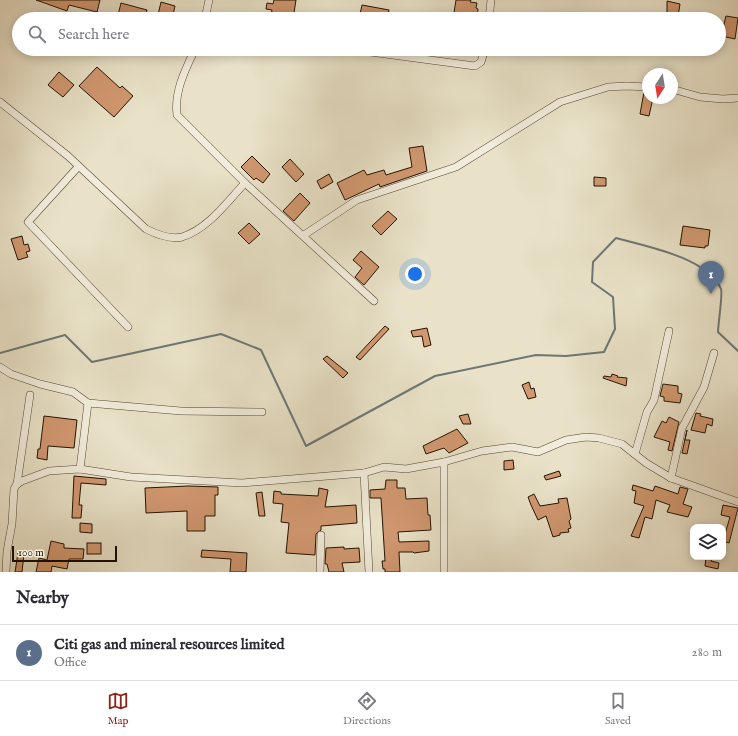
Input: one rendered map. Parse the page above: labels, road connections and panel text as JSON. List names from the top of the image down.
{
  "scale_bar": "100 m",
  "north": "bottom",
  "page": {
    "search": "Search here",
    "pins": "1",
    "scale": "100 m",
    "heading": "Nearby",
    "list": [
      {
        "mark": "1",
        "name": "Citi gas and mineral resources limited",
        "note": "Office",
        "value": "280 m"
      }
    ],
    "nav": ["Map", "Directions", "Saved"]
  }
}
